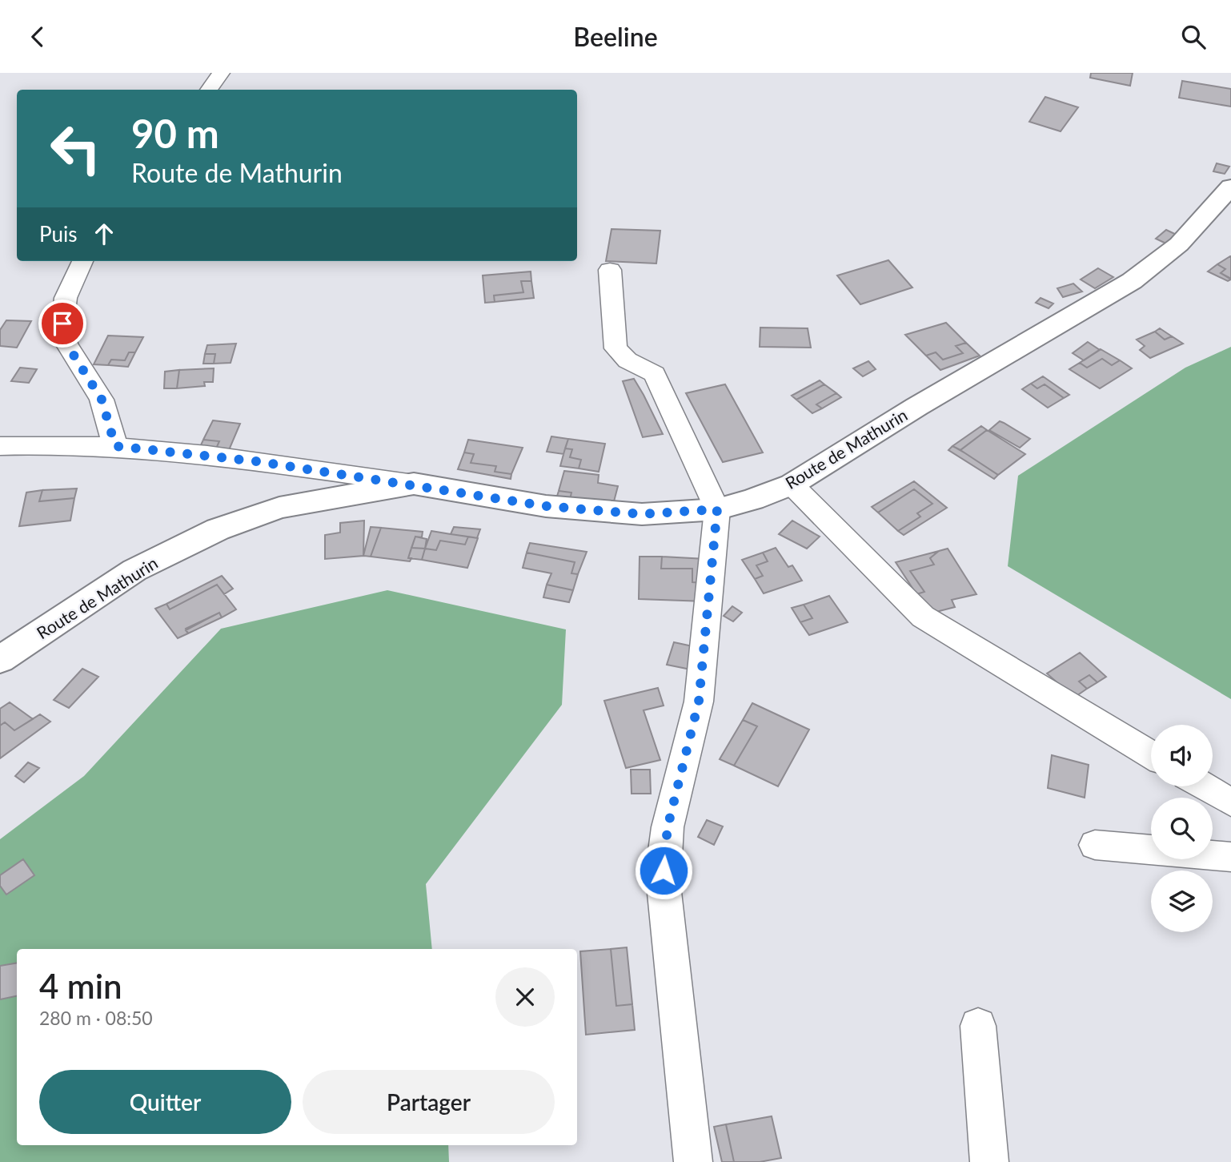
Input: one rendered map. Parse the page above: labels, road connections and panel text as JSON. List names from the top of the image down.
{
  "streets": {
    "street": ["Route de Mathurin"]
  },
  "page": {
    "header": "Beeline",
    "turn": ["90 m", "Route de Mathurin"],
    "then": "Puis",
    "heading": ["4 min", "280 m · 08:50"],
    "buttons": ["Quitter", "Partager"]
  }
}
